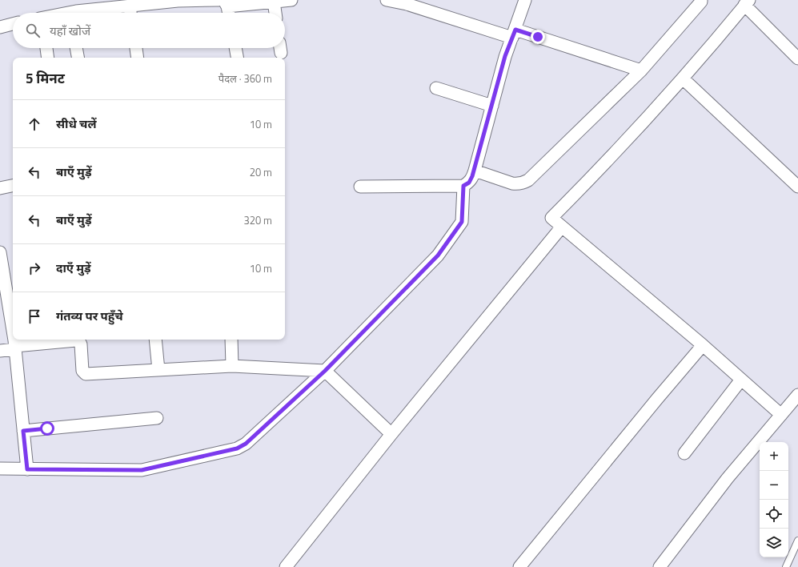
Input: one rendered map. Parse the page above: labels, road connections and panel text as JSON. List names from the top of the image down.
{
  "page": {
    "search": "यहाँ खोजें",
    "heading": ["5 मिनट", "पैदल · 360 m"],
    "list": [
      ["सीधे चलें", "10 m"],
      ["बाएँ मुड़ें", "20 m"],
      ["बाएँ मुड़ें", "320 m"],
      ["दाएँ मुड़ें", "10 m"],
      "गंतव्य पर पहुँचे"
    ],
    "map_buttons": ["+", "−"]
  }
}
